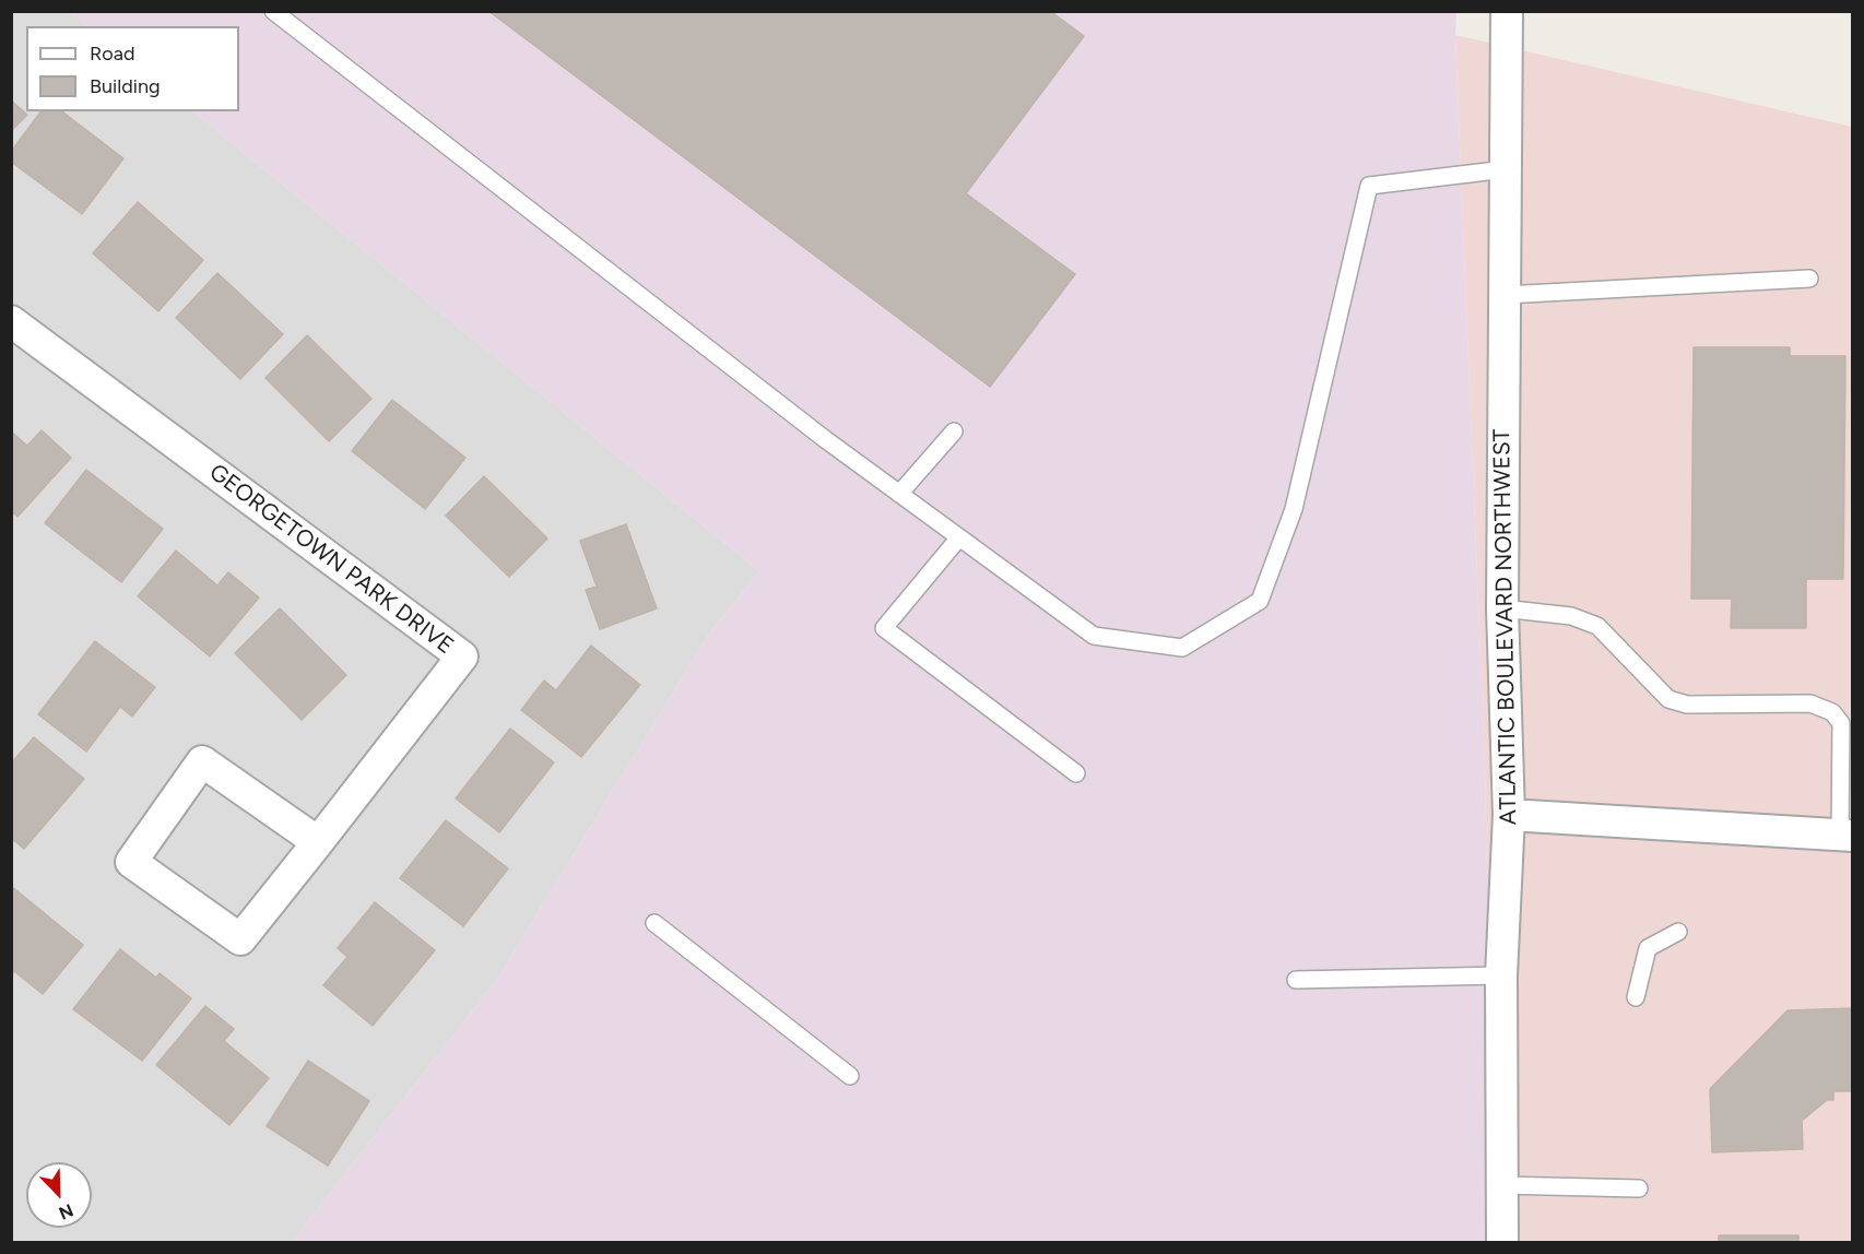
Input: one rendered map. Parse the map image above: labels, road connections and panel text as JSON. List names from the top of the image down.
{
  "streets": {
    "street": ["GEORGETOWN PARK DRIVE", "ATLANTIC BOULEVARD NORTHWEST"]
  },
  "legend": ["Road", "Building"],
  "north": "bottom right"
}
